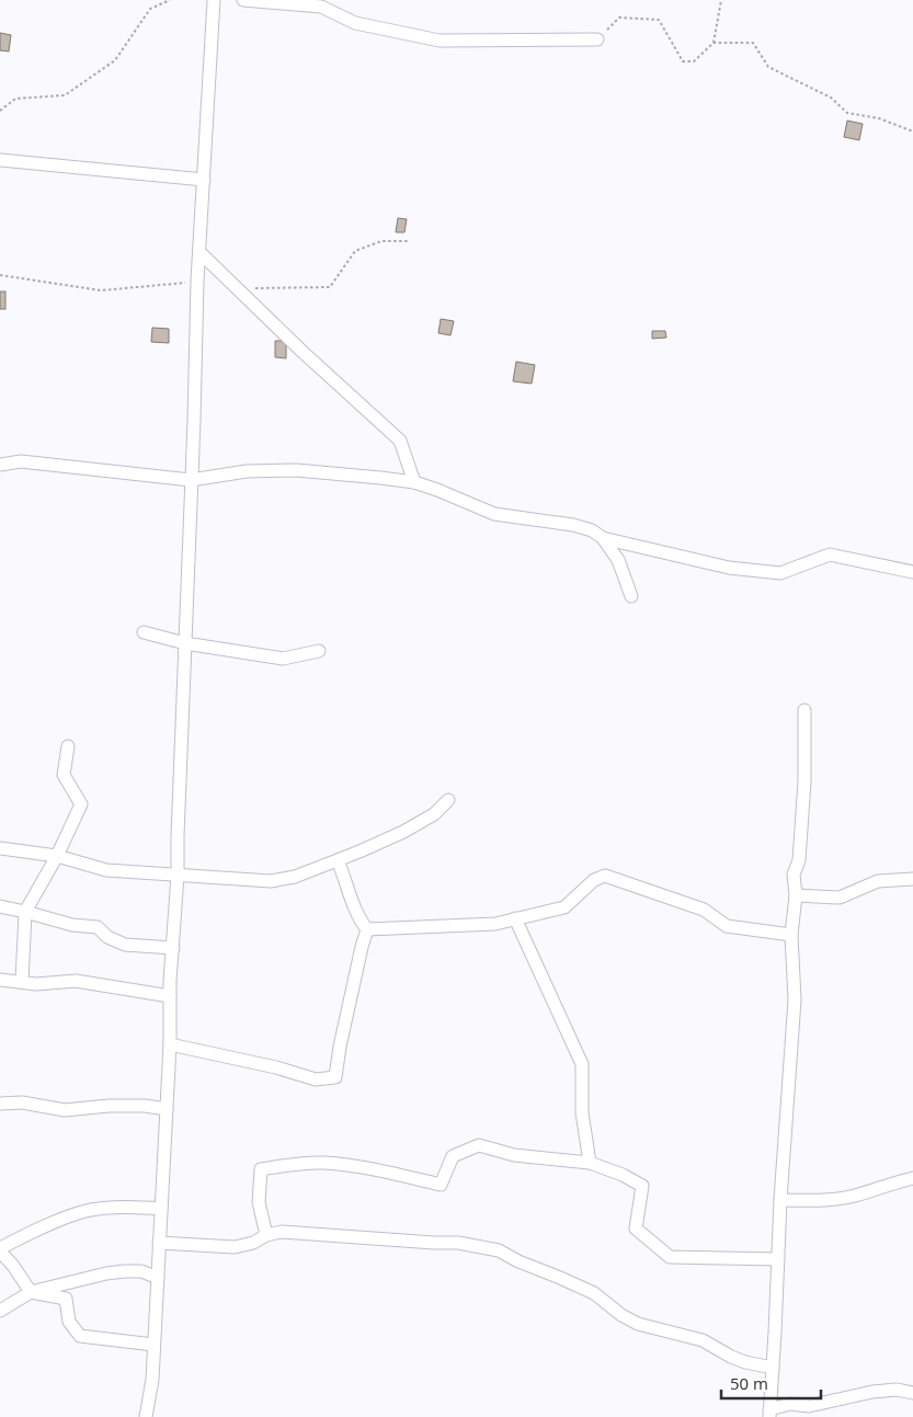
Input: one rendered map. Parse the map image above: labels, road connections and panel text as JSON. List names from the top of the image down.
{
  "scale_bar": "50 m"
}
